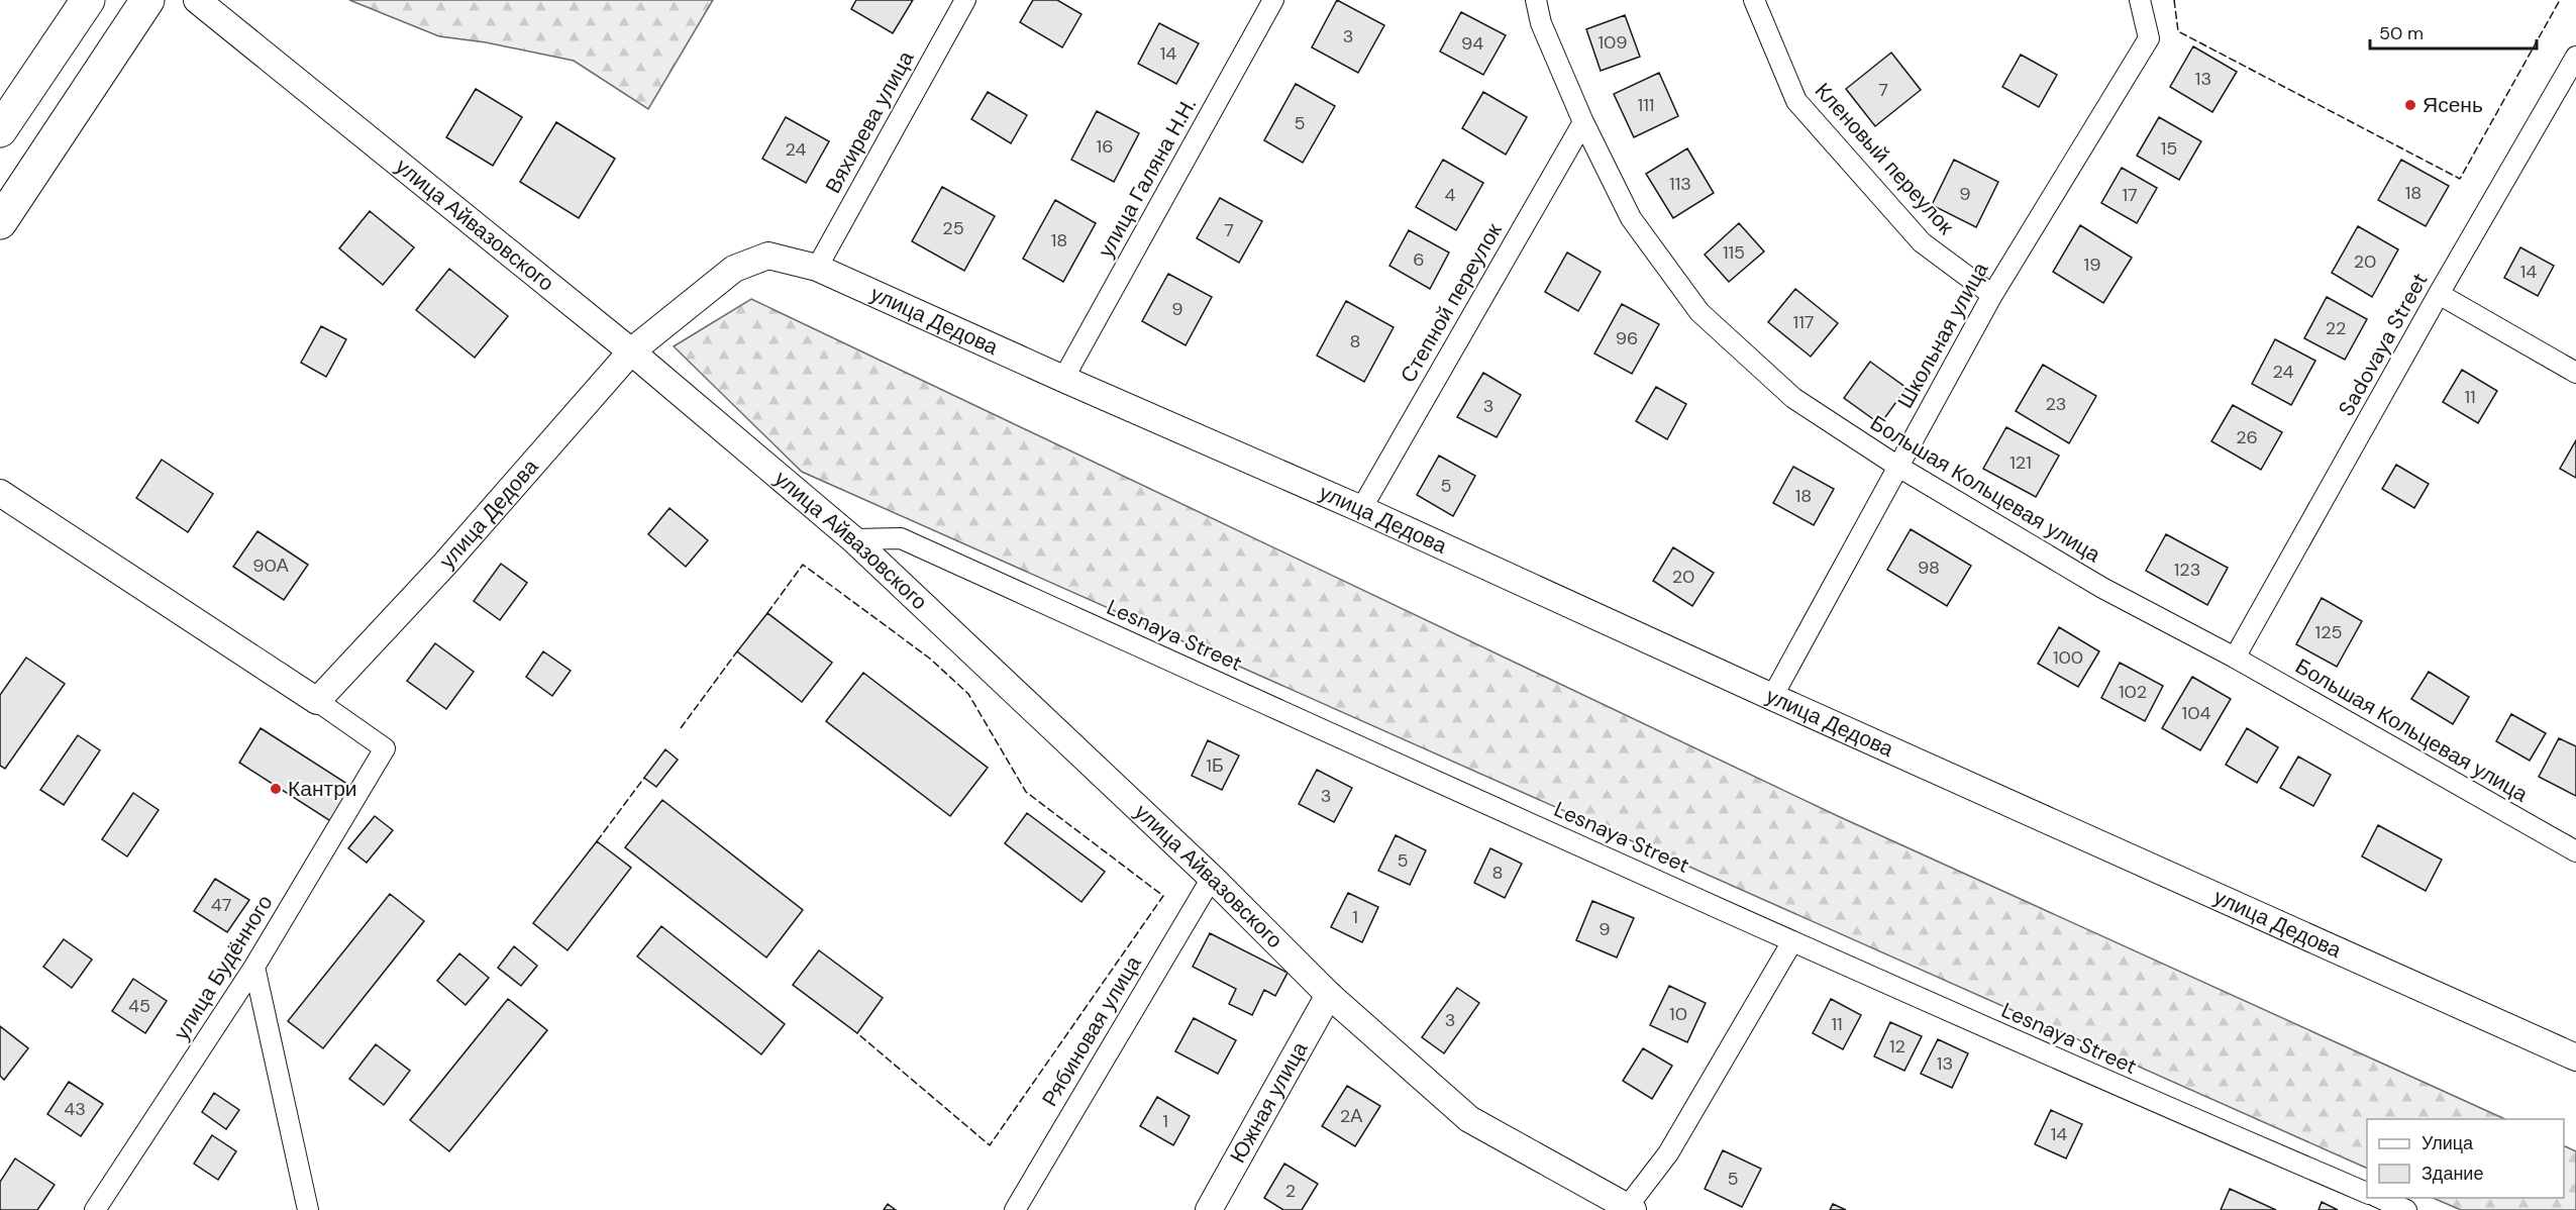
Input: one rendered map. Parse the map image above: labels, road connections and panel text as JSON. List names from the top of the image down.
{
  "streets": {
    "street": [
      "Вяхирева улица",
      "Кленовый переулок",
      "улица Галяна Н.Н.",
      "улица Айвазовского",
      "Степной переулок",
      "улица Дедова",
      "Школьная улица",
      "Sadovaya Street",
      "Большая Кольцевая улица",
      "Lesnaya Street",
      "улица Будённого",
      "Рябиновая улица",
      "Южная улица"
    ]
  },
  "crossings": [
    ["Вяхирева улица", "улица Дедова"],
    ["Кленовый переулок", "Школьная улица"],
    ["улица Галяна Н.Н.", "улица Дедова"],
    ["улица Айвазовского", "улица Дедова"],
    ["улица Айвазовского", "Lesnaya Street"],
    ["улица Айвазовского", "Рябиновая улица"],
    ["улица Айвазовского", "Южная улица"],
    ["Степной переулок", "улица Дедова"],
    ["Степной переулок", "Большая Кольцевая улица"],
    ["улица Дедова", "Школьная улица"],
    ["улица Дедова", "улица Будённого"],
    ["Школьная улица", "Большая Кольцевая улица"],
    ["Sadovaya Street", "Большая Кольцевая улица"]
  ],
  "places": ["Ясень", "Кантри"],
  "house_numbers": [
    "3",
    "109",
    "94",
    "14",
    "13",
    "7",
    "111",
    "5",
    "16",
    "15",
    "24",
    "113",
    "18",
    "9",
    "4",
    "17",
    "25",
    "7",
    "18",
    "115",
    "6",
    "20",
    "19",
    "14",
    "9",
    "117",
    "22",
    "96",
    "8",
    "24",
    "11",
    "23",
    "3",
    "26",
    "121",
    "5",
    "18",
    "90А",
    "98",
    "123",
    "20",
    "125",
    "100",
    "102",
    "104",
    "1Б",
    "3",
    "5",
    "8",
    "47",
    "1",
    "9",
    "45",
    "10",
    "3",
    "11",
    "12",
    "13",
    "43",
    "2А",
    "1",
    "14",
    "5",
    "2"
  ],
  "legend": ["Улица", "Здание"],
  "scale_bar": "50 m"
}
